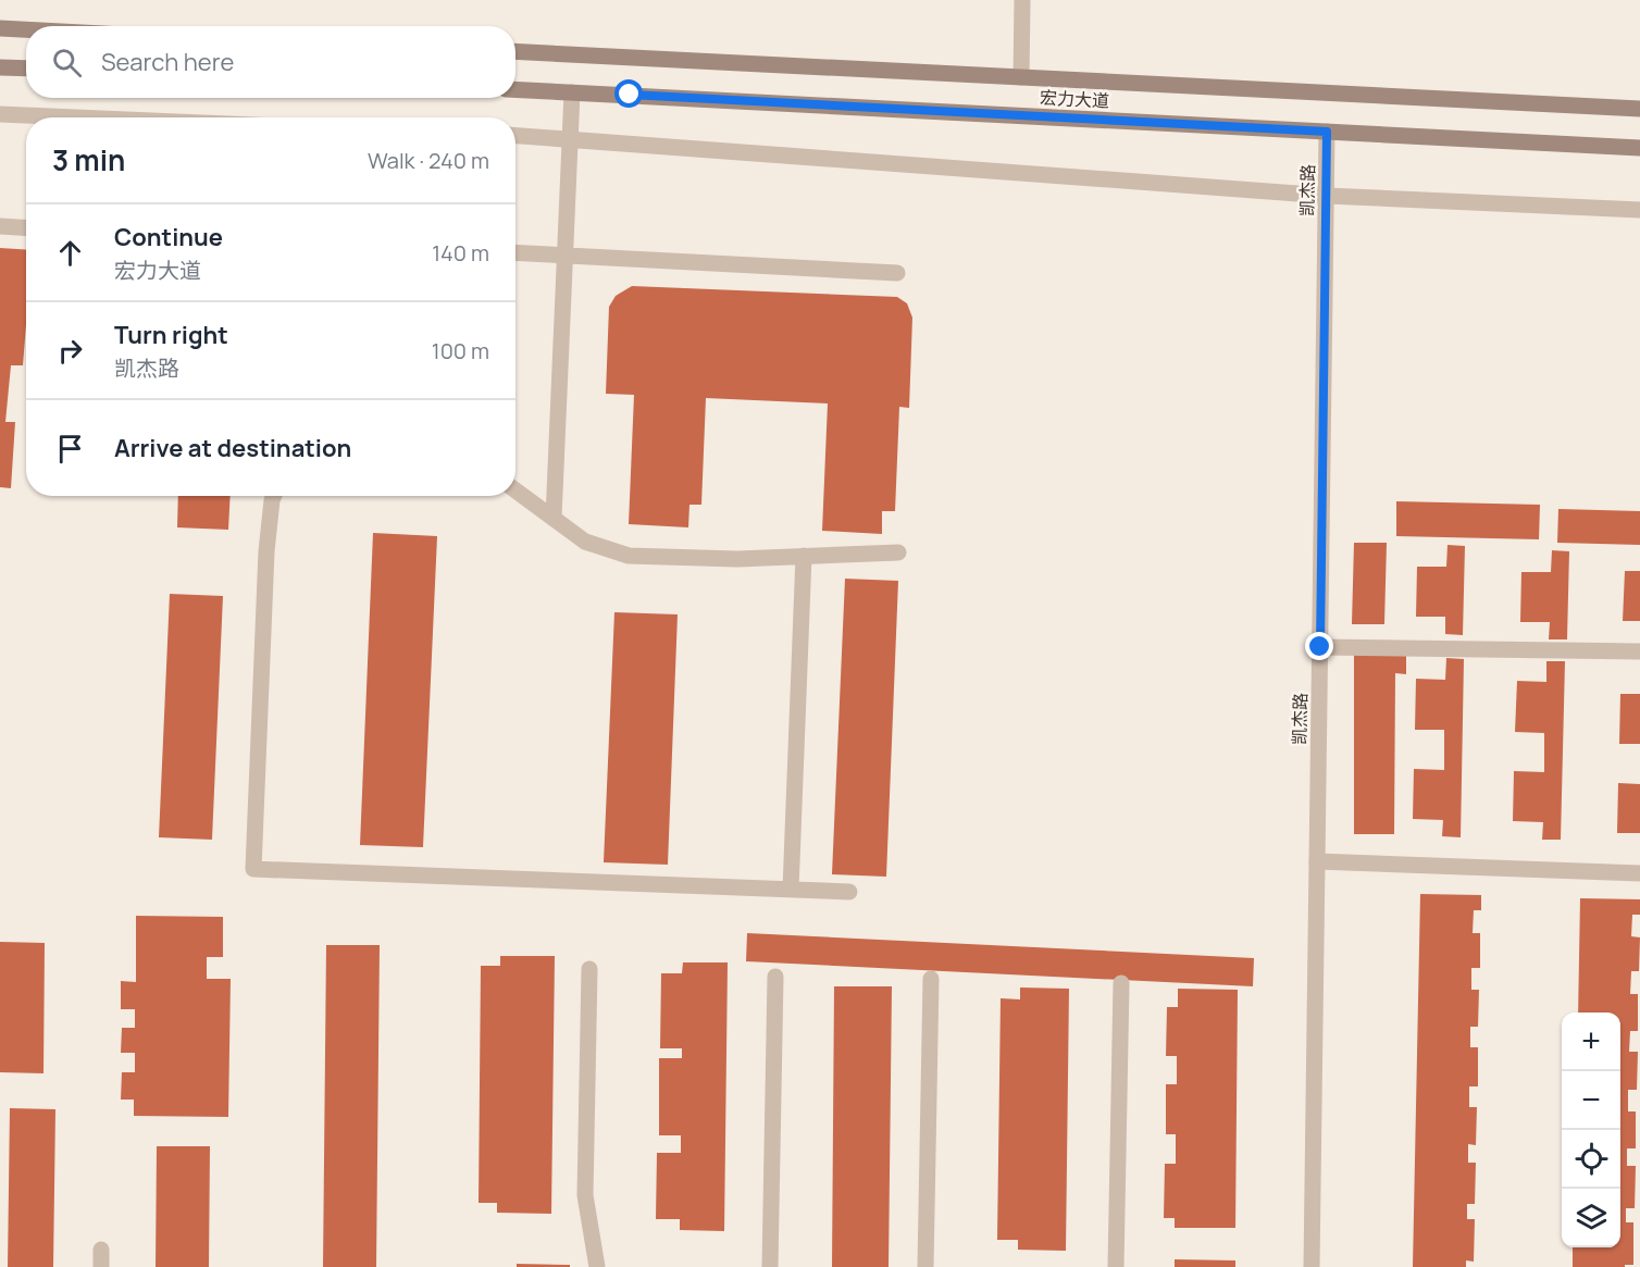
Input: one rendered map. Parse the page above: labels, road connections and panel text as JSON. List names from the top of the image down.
{
  "streets": {
    "main road": ["宏力大道"],
    "street": ["凯杰路"]
  },
  "crossings": [
    ["宏力大道", "凯杰路"]
  ],
  "page": {
    "search": "Search here",
    "heading": ["3 min", "Walk · 240 m"],
    "list": [
      ["Continue", "宏力大道", "140 m"],
      ["Turn right", "凯杰路", "100 m"],
      "Arrive at destination"
    ],
    "map_buttons": ["+", "−"]
  }
}
